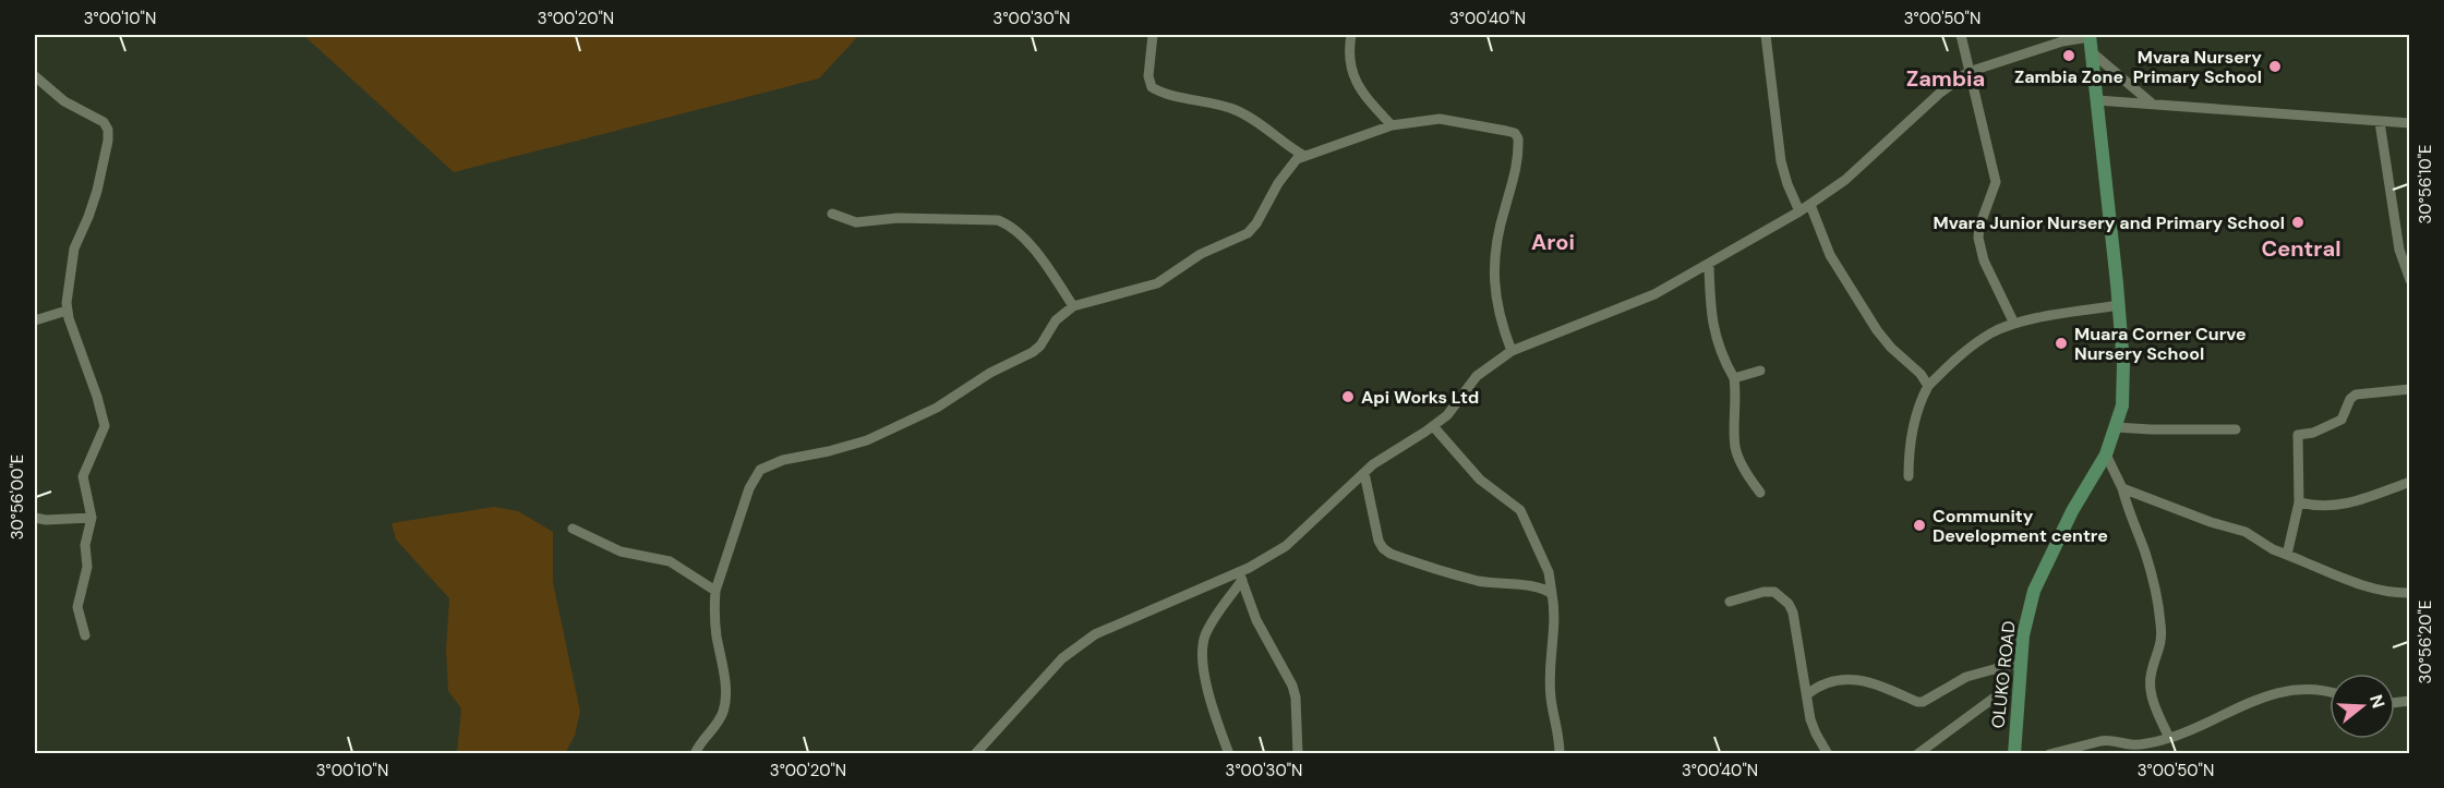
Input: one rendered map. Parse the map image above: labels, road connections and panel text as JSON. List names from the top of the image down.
{
  "streets": {
    "main road": ["OLUKO ROAD"]
  },
  "districts": ["Zambia", "Aroi", "Central"],
  "places": [
    "Zambia Zone",
    "Mvara Nursery Primary School",
    "Mvara Junior Nursery and Primary School",
    "Muara Corner Curve Nursery School",
    "Api Works Ltd",
    "Community Development centre"
  ],
  "north": "right",
  "coordinates": [
    "3°00'10\"N",
    "3°00'20\"N",
    "3°00'30\"N",
    "3°00'40\"N",
    "3°00'50\"N",
    "30°56'10\"E",
    "30°56'00\"E",
    "30°56'20\"E"
  ]
}
